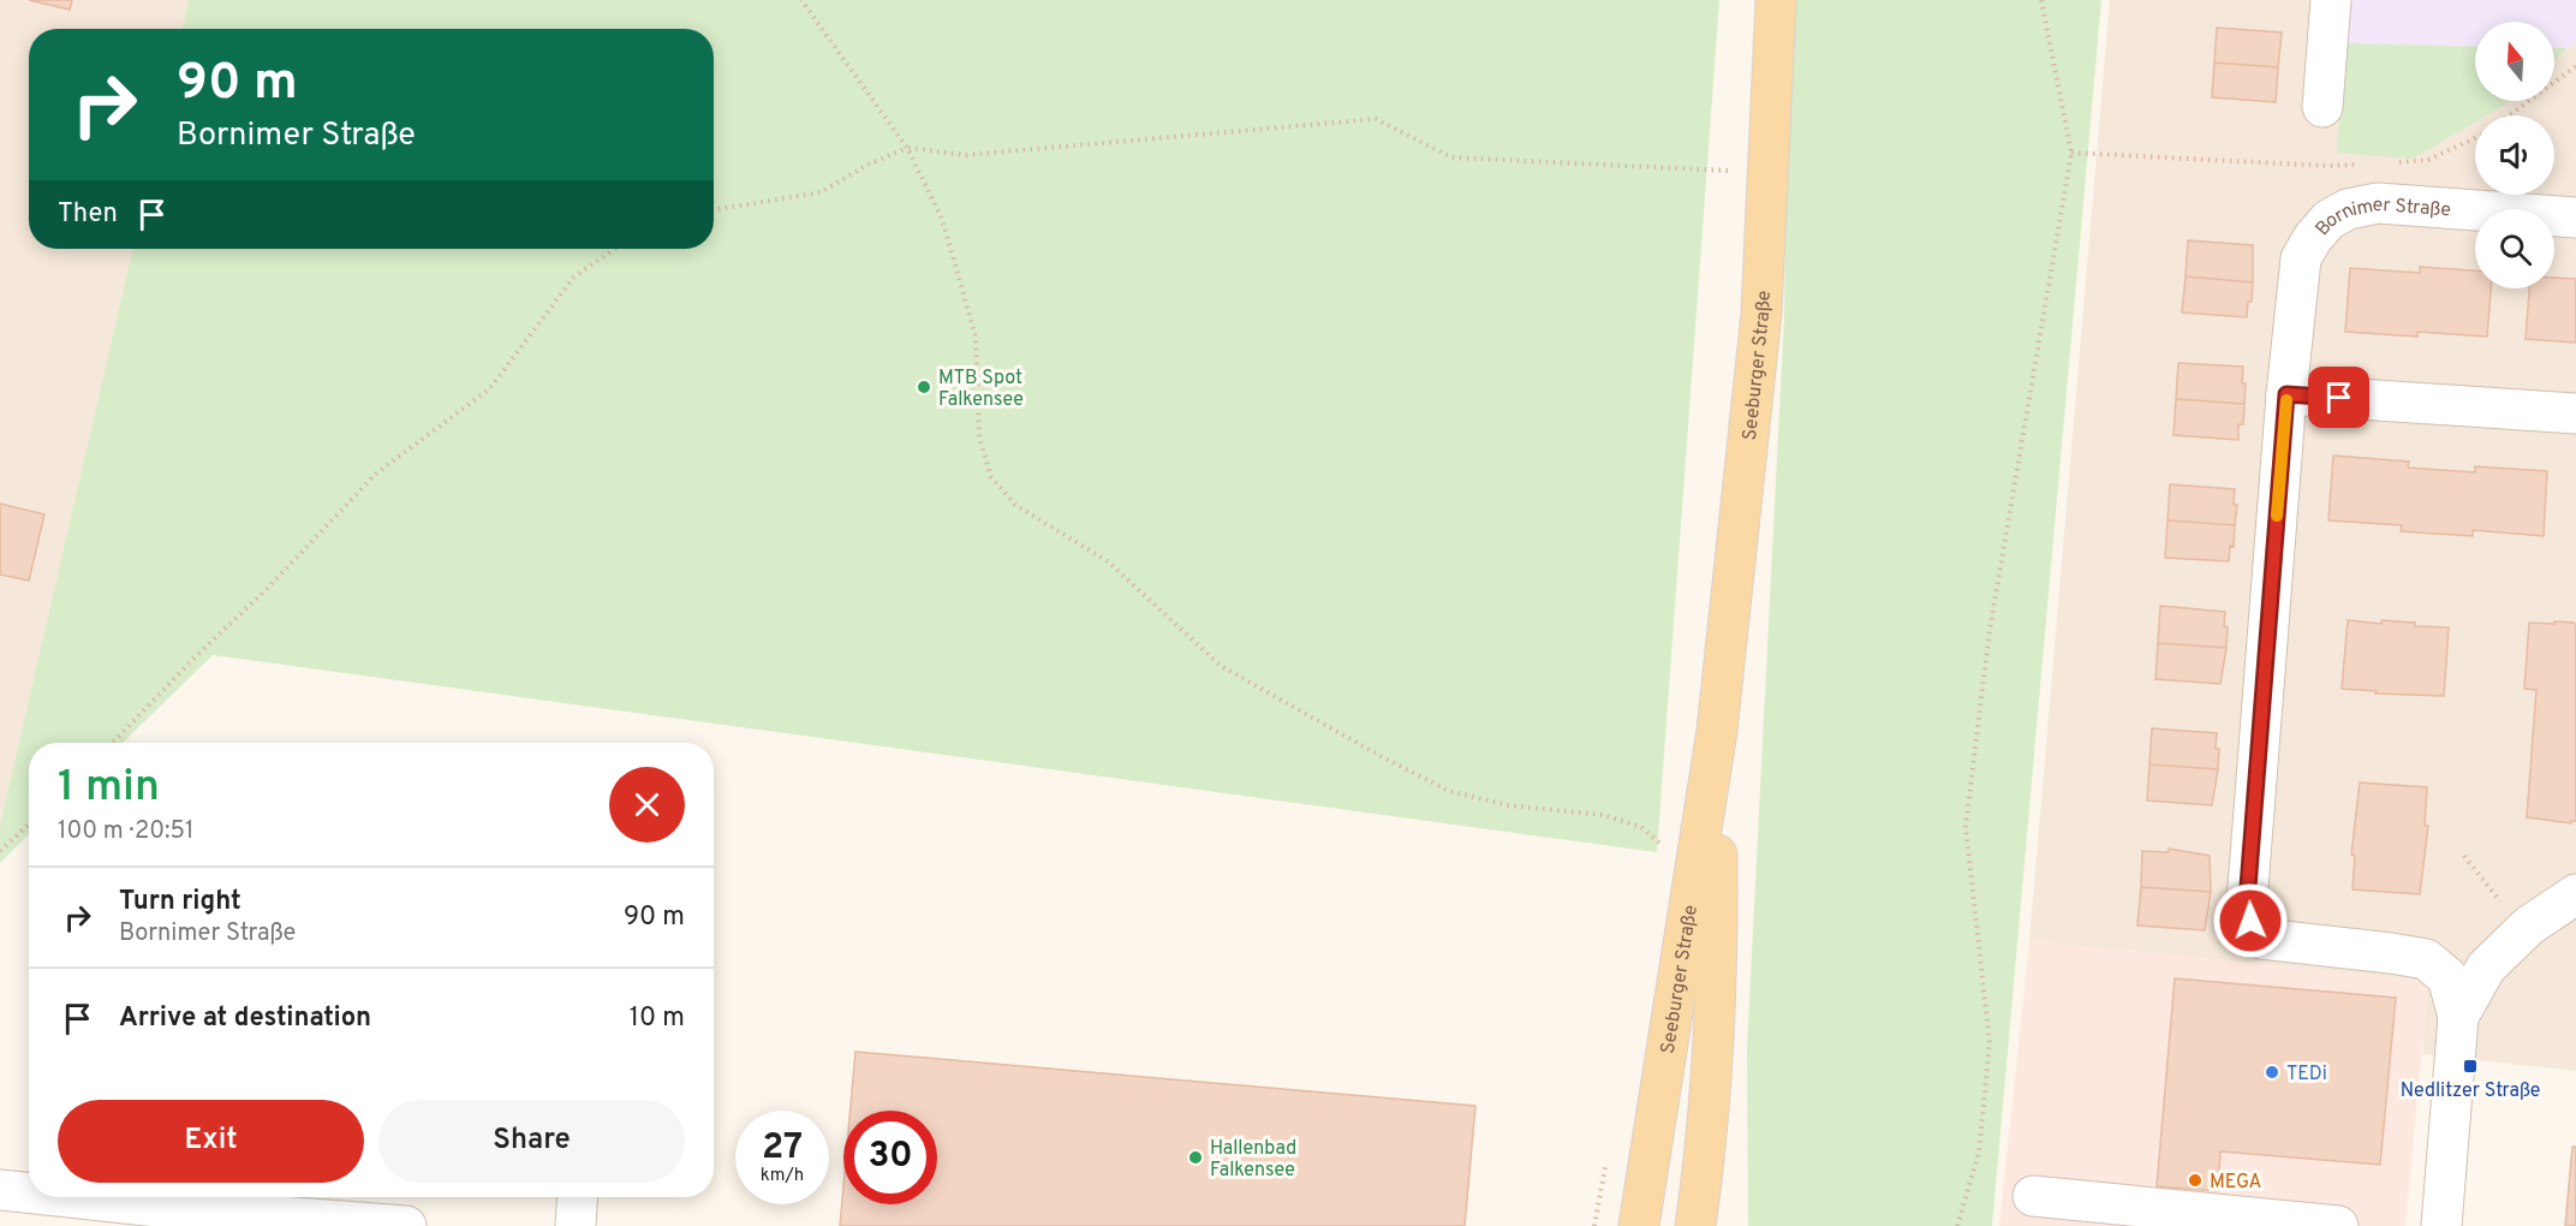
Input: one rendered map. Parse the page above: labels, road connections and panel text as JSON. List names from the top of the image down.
{
  "streets": {
    "main road": ["Seeburger Straße"],
    "street": ["Bornimer Straße"]
  },
  "places": {
    "other": [
      "MTB Spot Falkensee",
      "TEDi",
      "Hallenbad Falkensee",
      "MEGA"
    ],
    "transit": ["Nedlitzer Straße"]
  },
  "north": "top",
  "page": {
    "turn": ["90 m", "Bornimer Straße"],
    "then": "Then",
    "heading": ["1 min", "100 m · 20:51"],
    "list": [
      {
        "name": "Turn right",
        "note": "Bornimer Straße",
        "value": "90 m"
      },
      {
        "name": "Arrive at destination",
        "value": "10 m"
      }
    ],
    "buttons": ["Exit", "Share"],
    "speed": "27 km/h",
    "limit": "30"
  }
}
